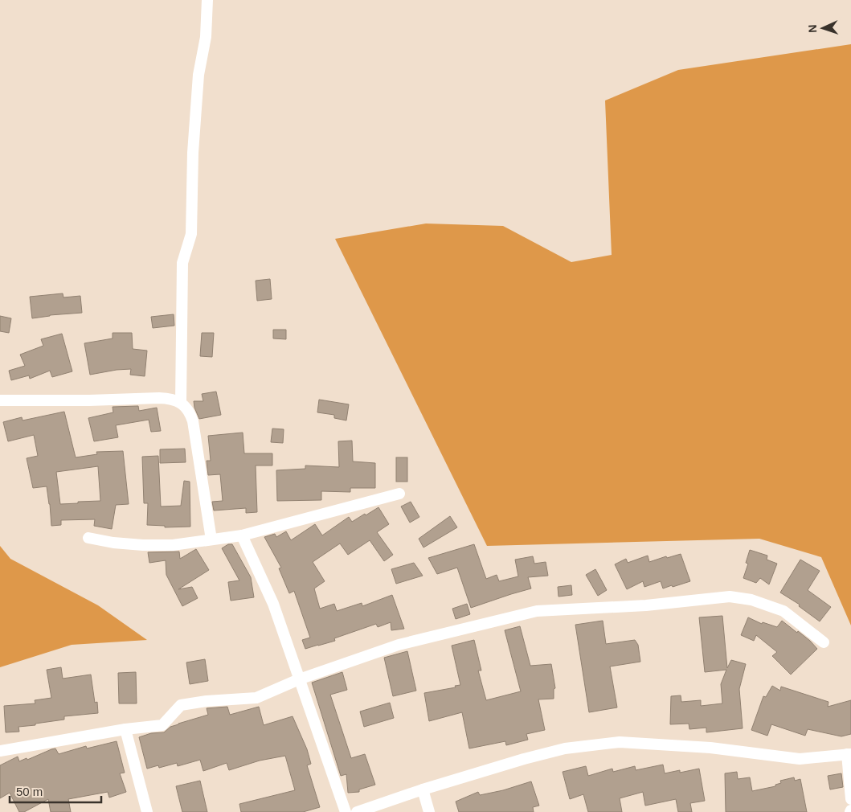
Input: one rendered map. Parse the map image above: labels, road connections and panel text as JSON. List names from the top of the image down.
{
  "scale_bar": "50 m",
  "north": "left"
}
